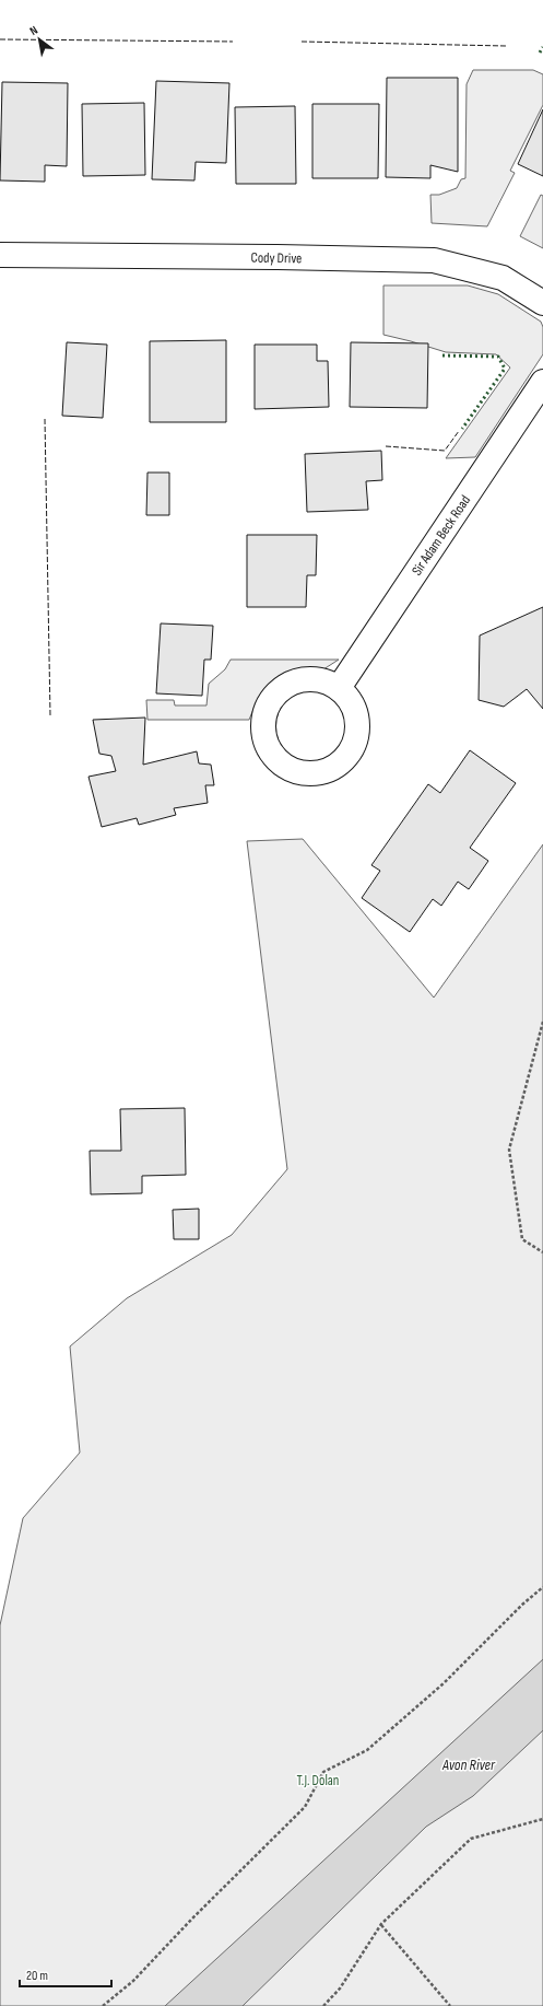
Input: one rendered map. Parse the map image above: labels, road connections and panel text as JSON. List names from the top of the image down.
{
  "streets": {
    "street": ["Cody Drive", "Sir Adam Beck Road"]
  },
  "water": ["Avon River"],
  "parks": ["T.J. Dolan"],
  "scale_bar": "20 m",
  "north": "top left"
}
